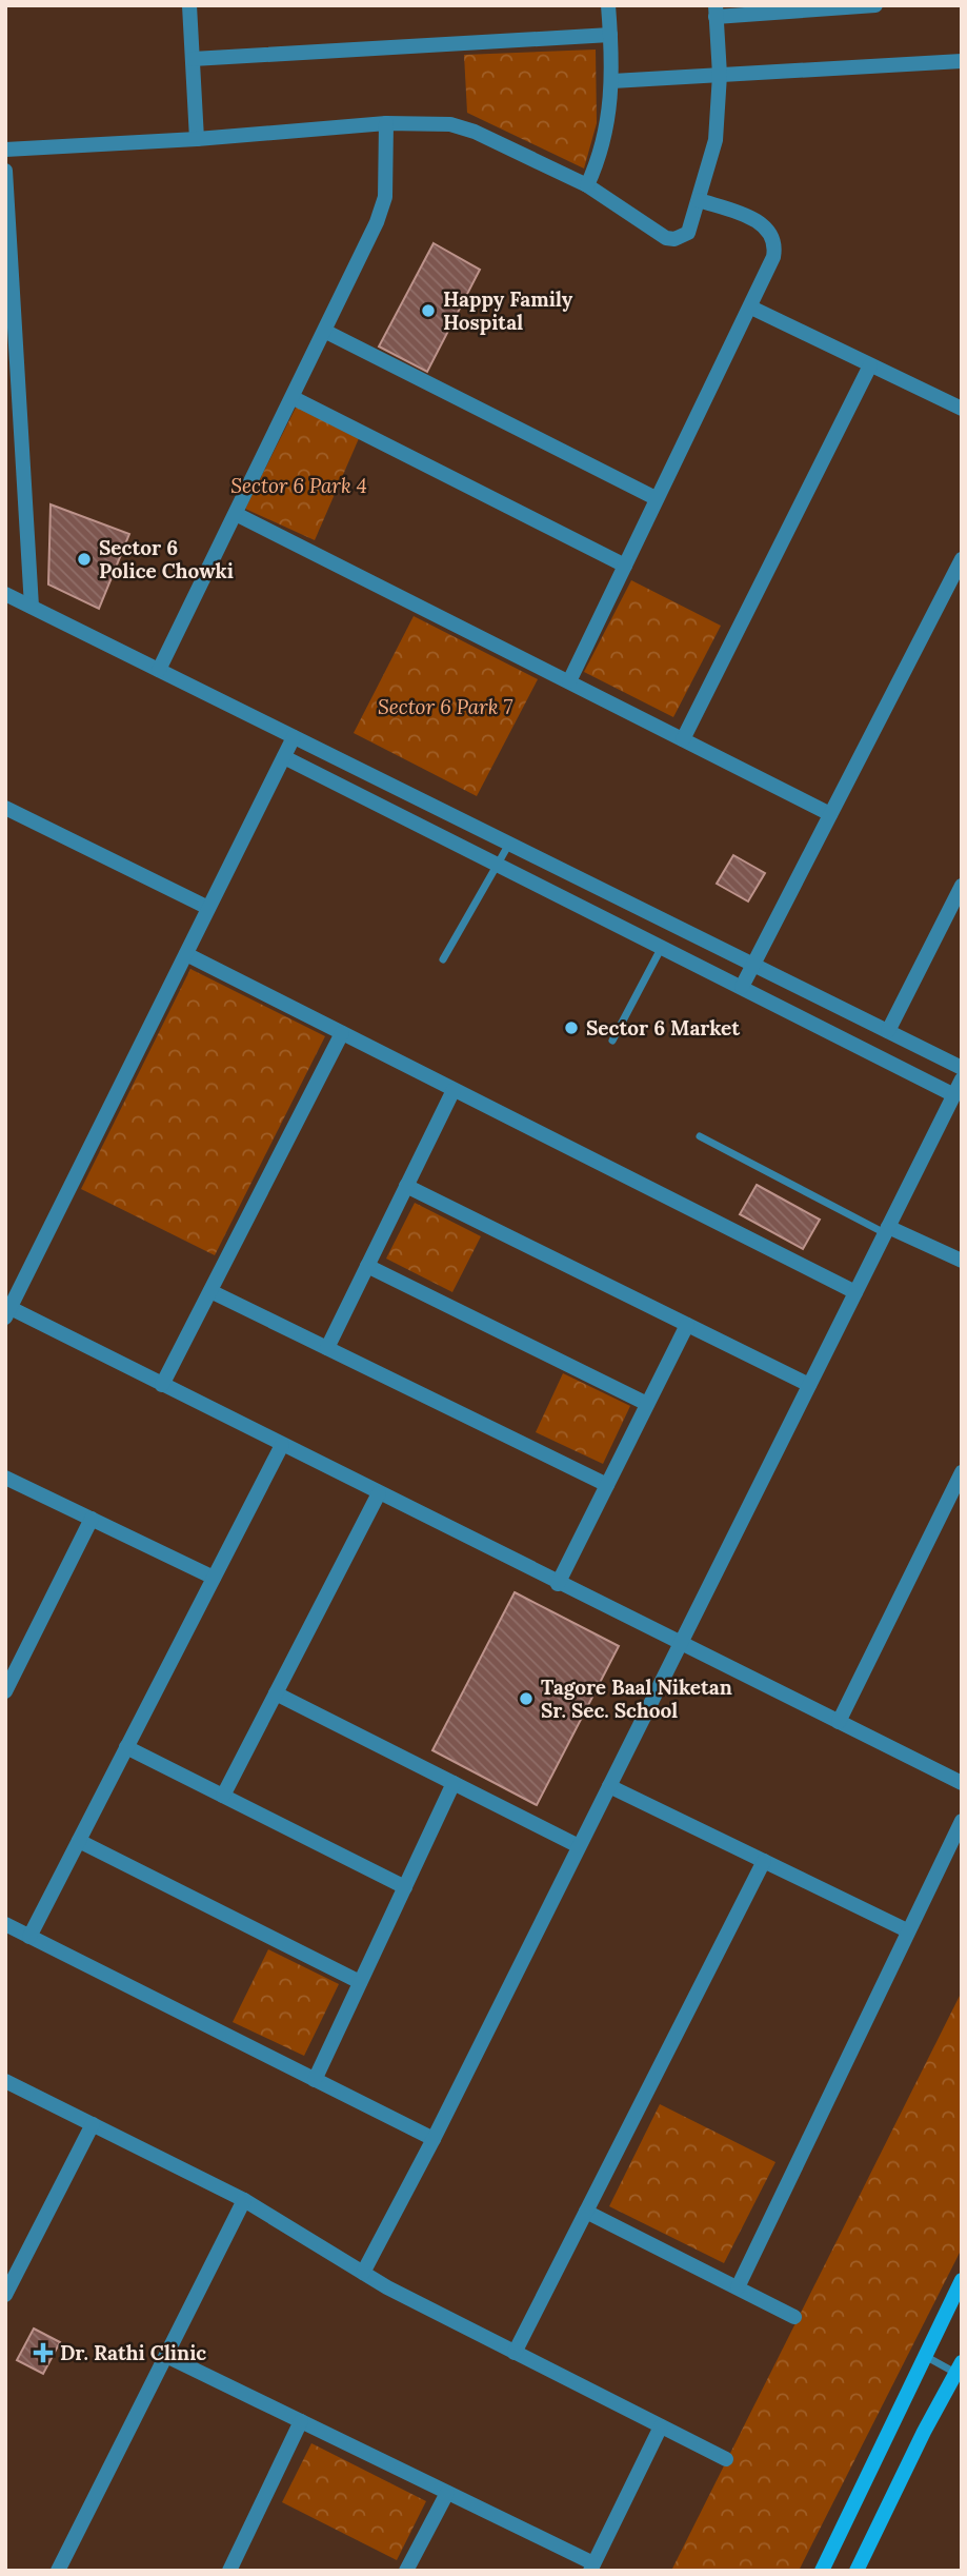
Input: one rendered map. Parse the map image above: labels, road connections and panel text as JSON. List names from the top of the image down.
{
  "parks": ["Sector 6 Park 4", "Sector 6 Park 7"],
  "places": {
    "other": [
      "Happy Family Hospital",
      "Sector 6 Police Chowki",
      "Sector 6 Market",
      "Tagore Baal Niketan Sr. Sec. School"
    ],
    "health": ["Dr. Rathi Clinic"]
  }
}
